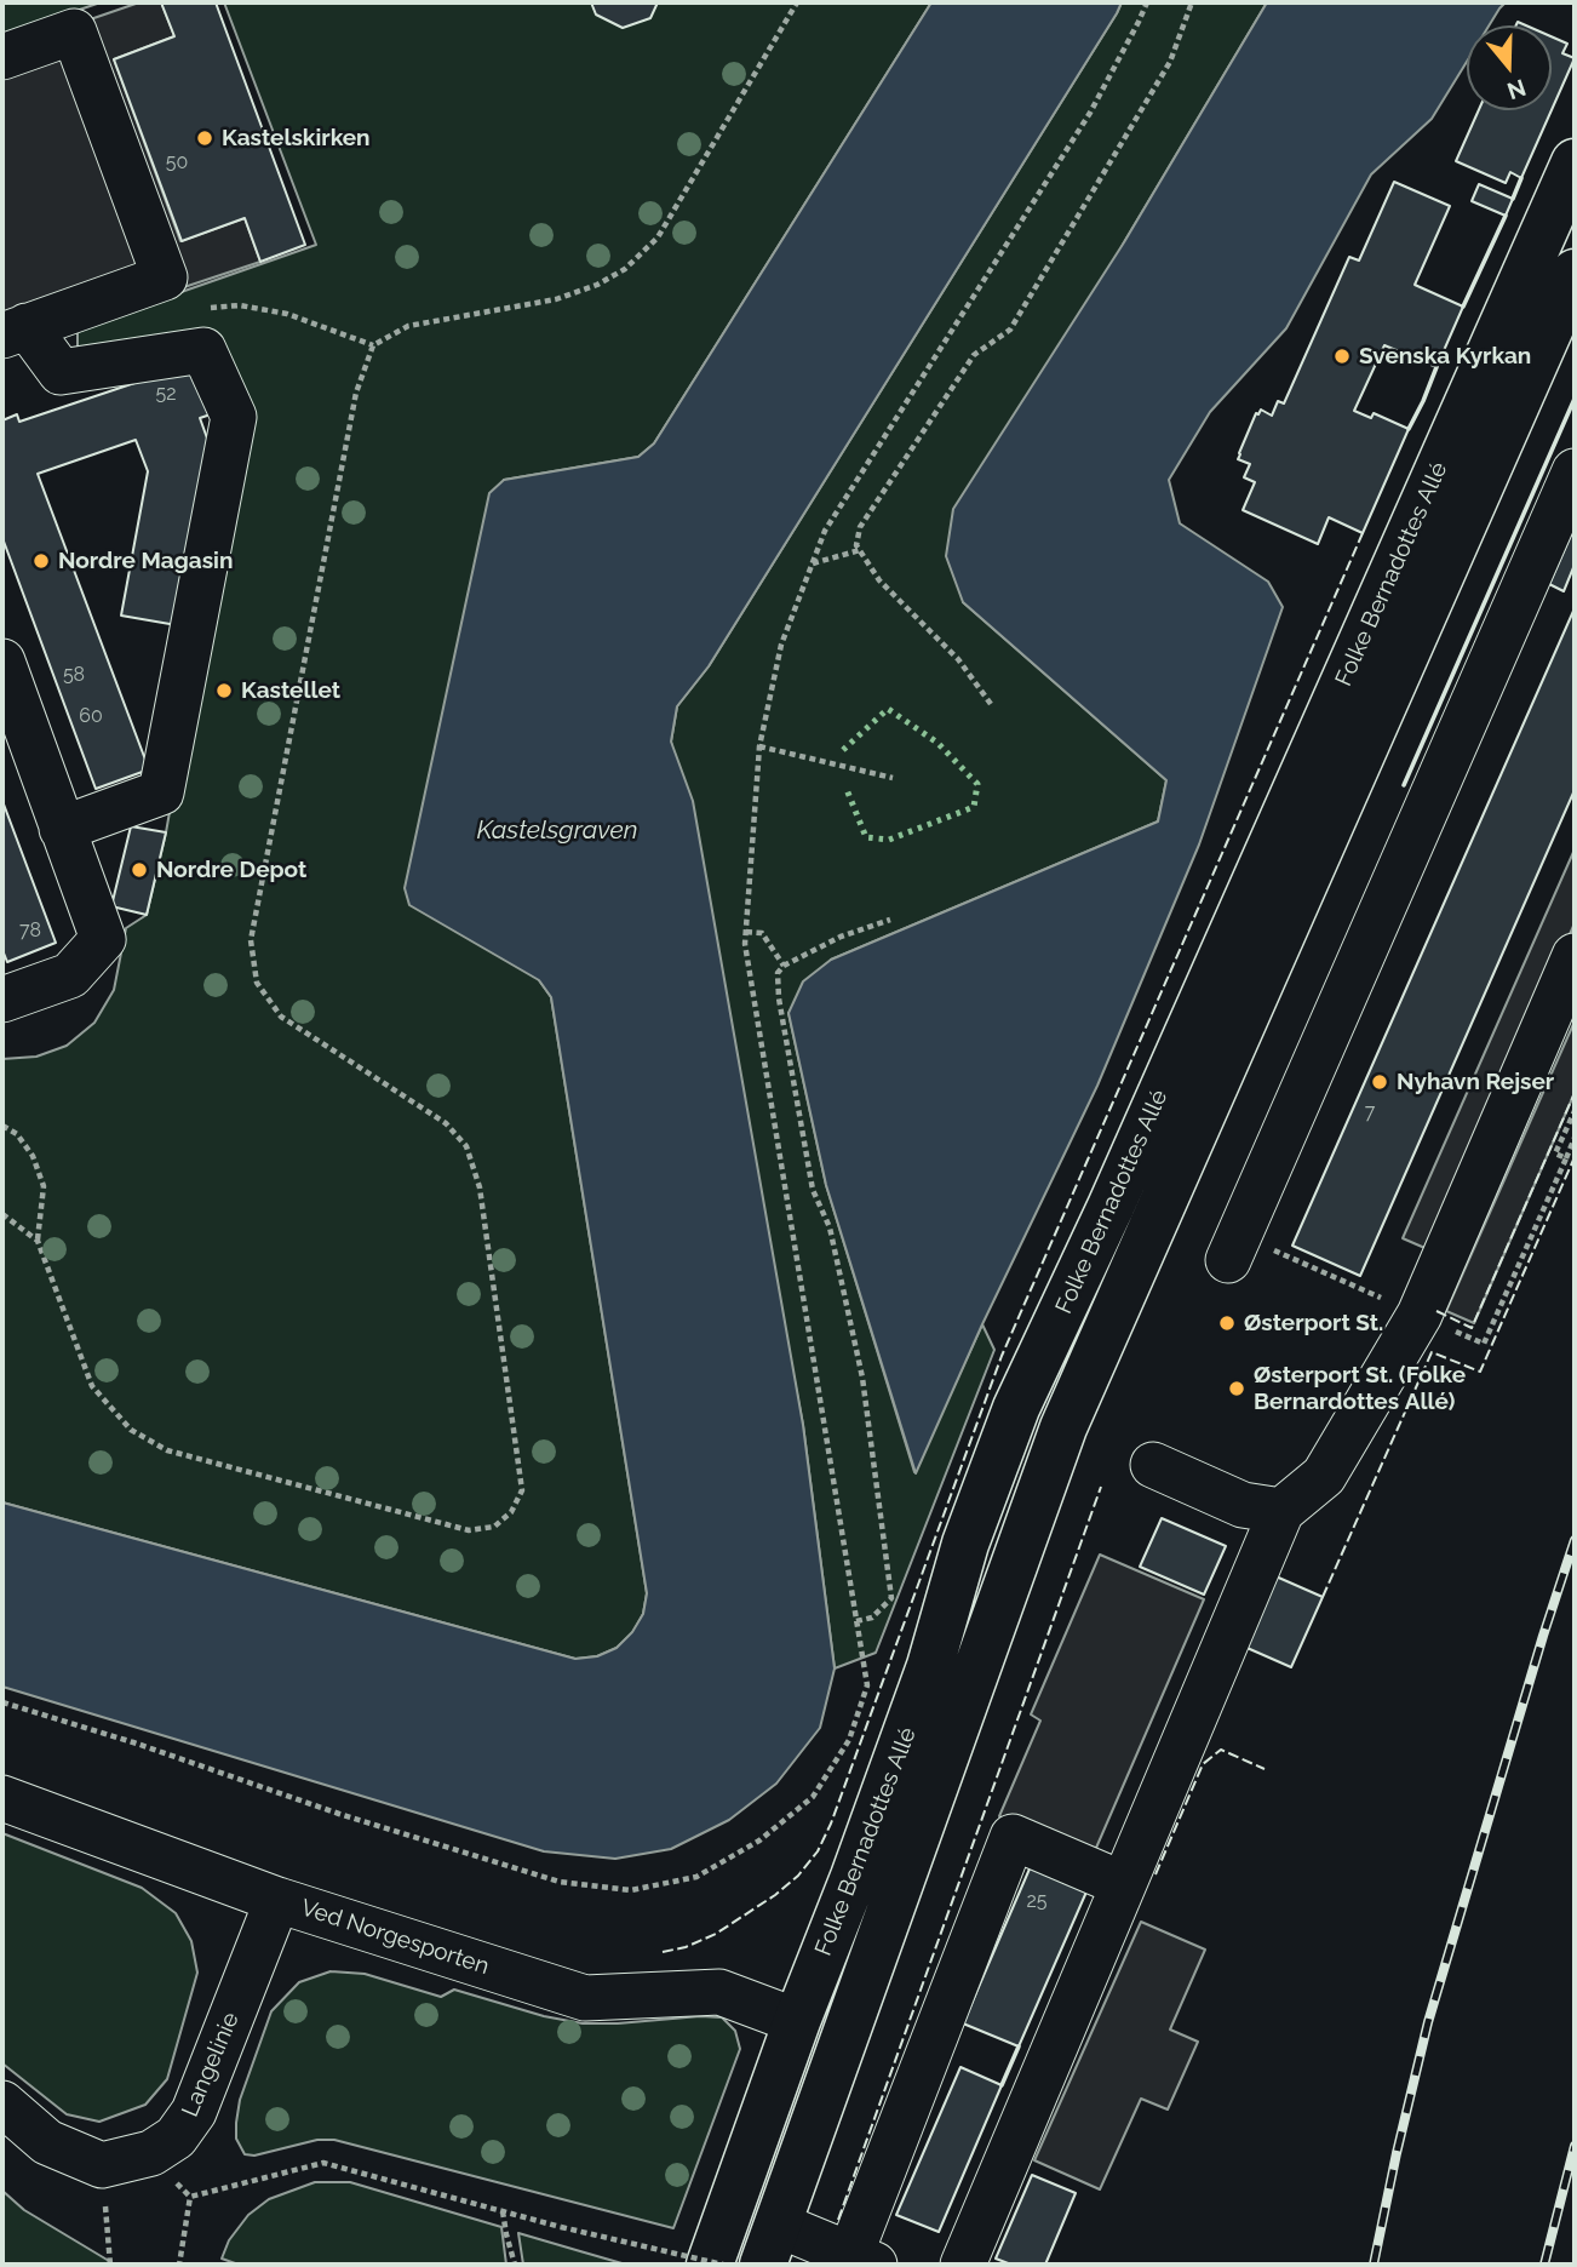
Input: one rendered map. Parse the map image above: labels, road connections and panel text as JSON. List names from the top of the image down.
{
  "streets": {
    "main road": ["Folke Bernadottes Allé"],
    "street": ["Ved Norgesporten", "Langelinie"]
  },
  "crossings": [
    ["Folke Bernadottes Allé", "Ved Norgesporten"],
    ["Ved Norgesporten", "Langelinie"]
  ],
  "water": ["Kastelsgraven"],
  "places": [
    "Kastelskirken",
    "Svenska Kyrkan",
    "Nordre Magasin",
    "Kastellet",
    "Nordre Depot",
    "Nyhavn Rejser",
    "Østerport St.",
    "Østerport St. (Folke Bernardottes Allé)"
  ],
  "house_numbers": [
    "50",
    "52",
    "58",
    "60",
    "78",
    "7",
    "25"
  ],
  "north": "bottom"
}
